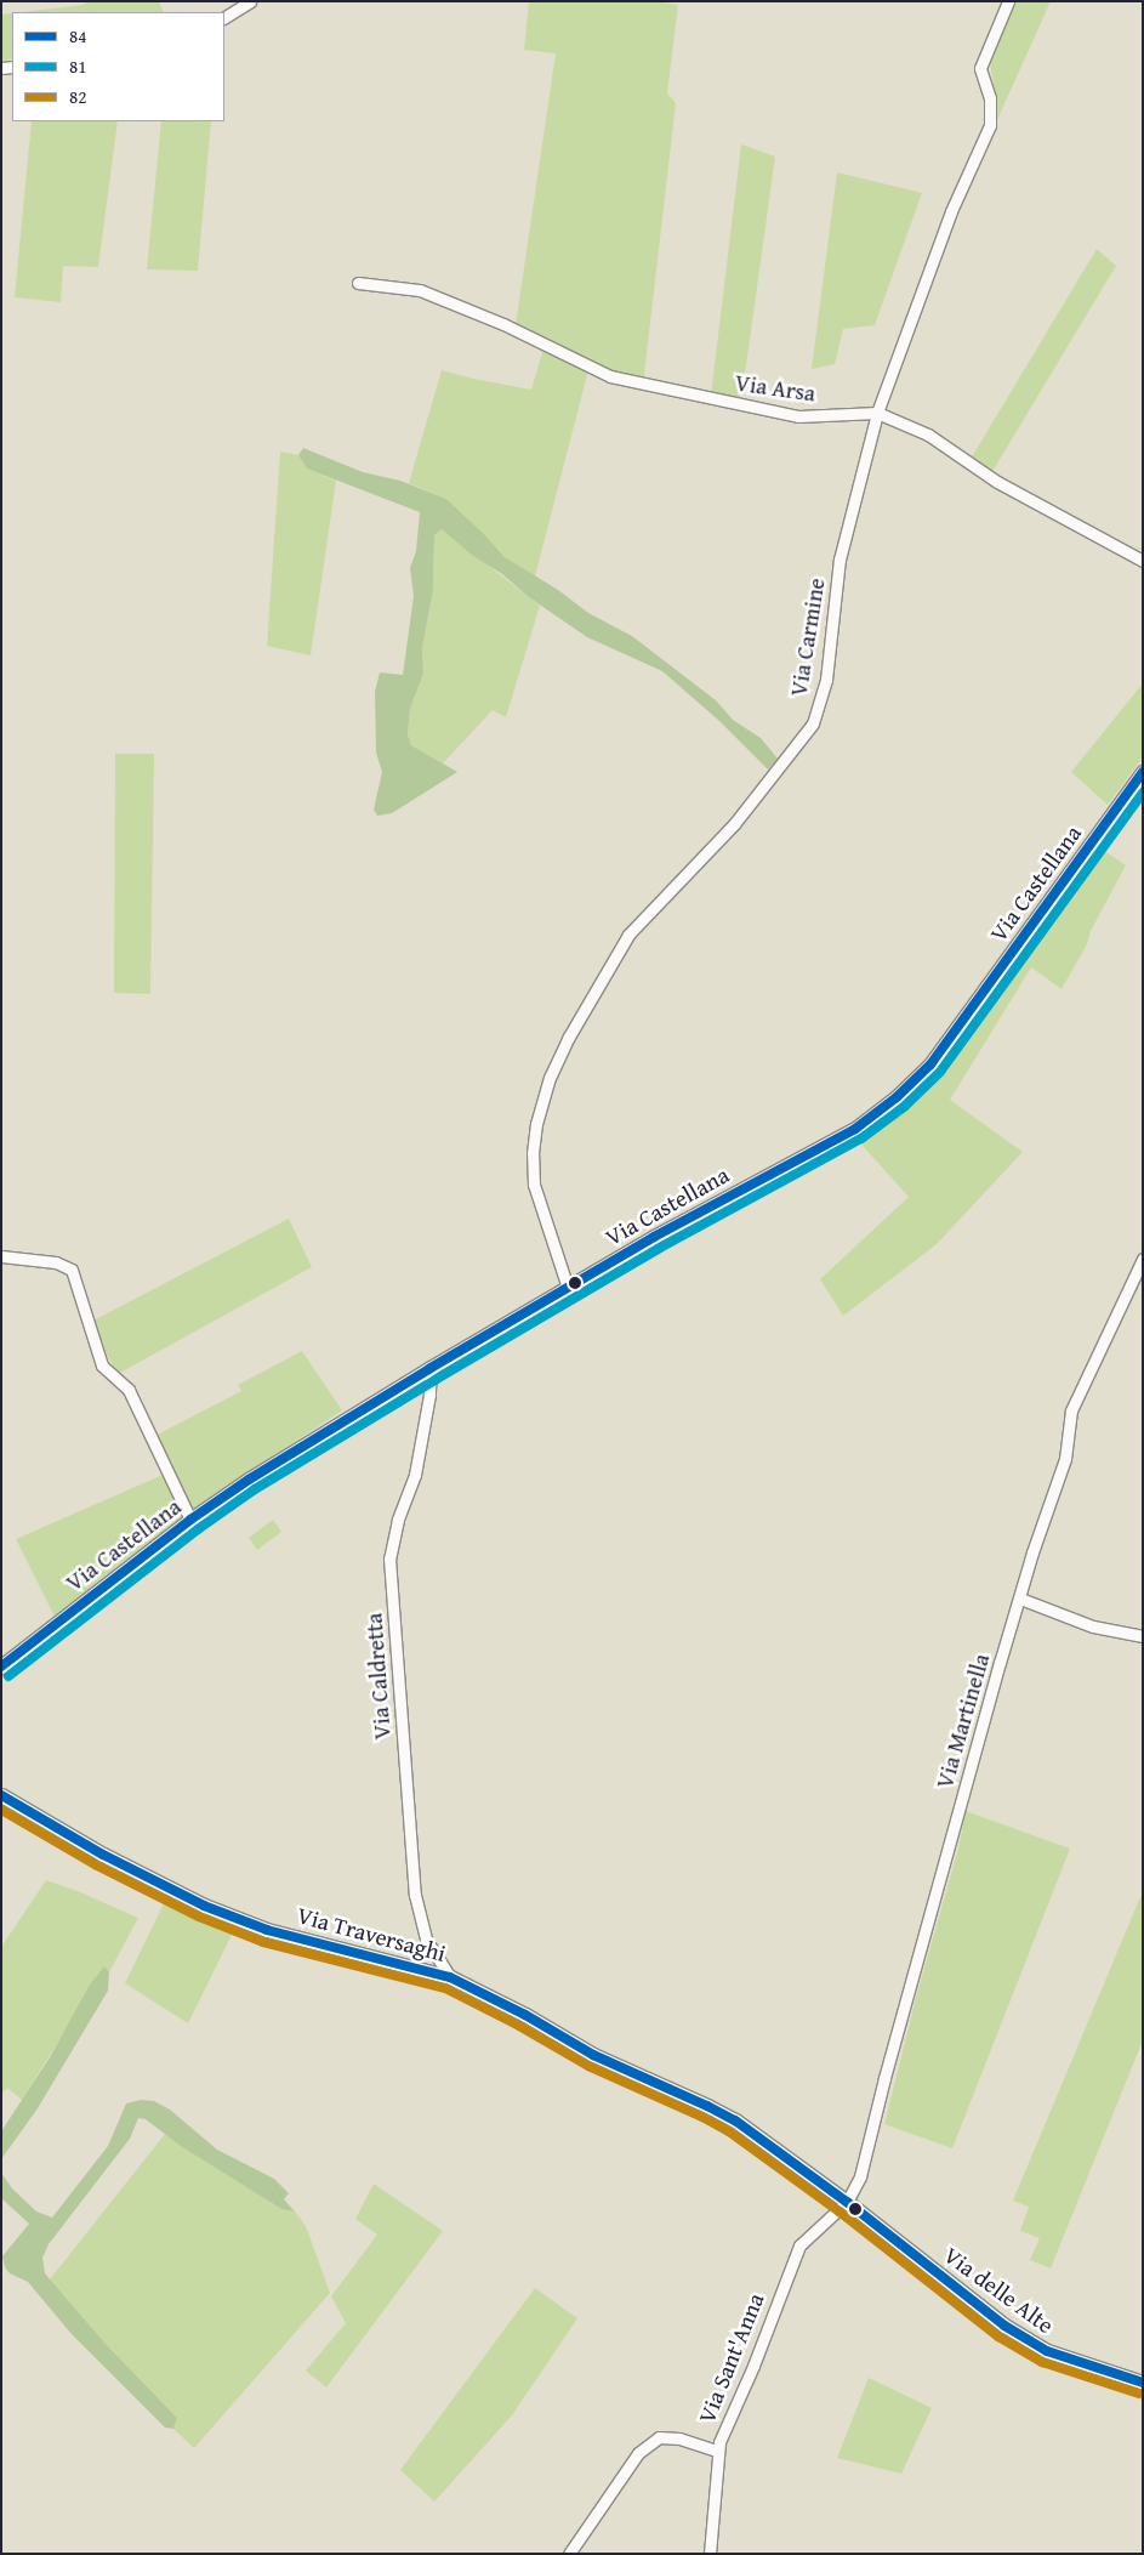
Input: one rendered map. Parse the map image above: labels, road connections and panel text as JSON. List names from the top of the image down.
{
  "streets": {
    "main road": ["Via Castellana", "Via Traversaghi", "Via delle Alte"],
    "street": [
      "Via Arsa",
      "Via Carmine",
      "Via Caldretta",
      "Via Martinella",
      "Via Sant'Anna"
    ]
  },
  "crossings": [
    ["Via Arsa", "Via Carmine"],
    ["Via Carmine", "Via Castellana"],
    ["Via Castellana", "Via Caldretta"],
    ["Via Caldretta", "Via Traversaghi"],
    ["Via Martinella", "Via Traversaghi"],
    ["Via Martinella", "Via delle Alte"],
    ["Via Martinella", "Via Sant'Anna"],
    ["Via Traversaghi", "Via delle Alte"],
    ["Via Traversaghi", "Via Sant'Anna"],
    ["Via delle Alte", "Via Sant'Anna"]
  ],
  "lines": ["transit line 84", "transit line 81", "transit line 82"],
  "legend": ["84", "81", "82"]
}
